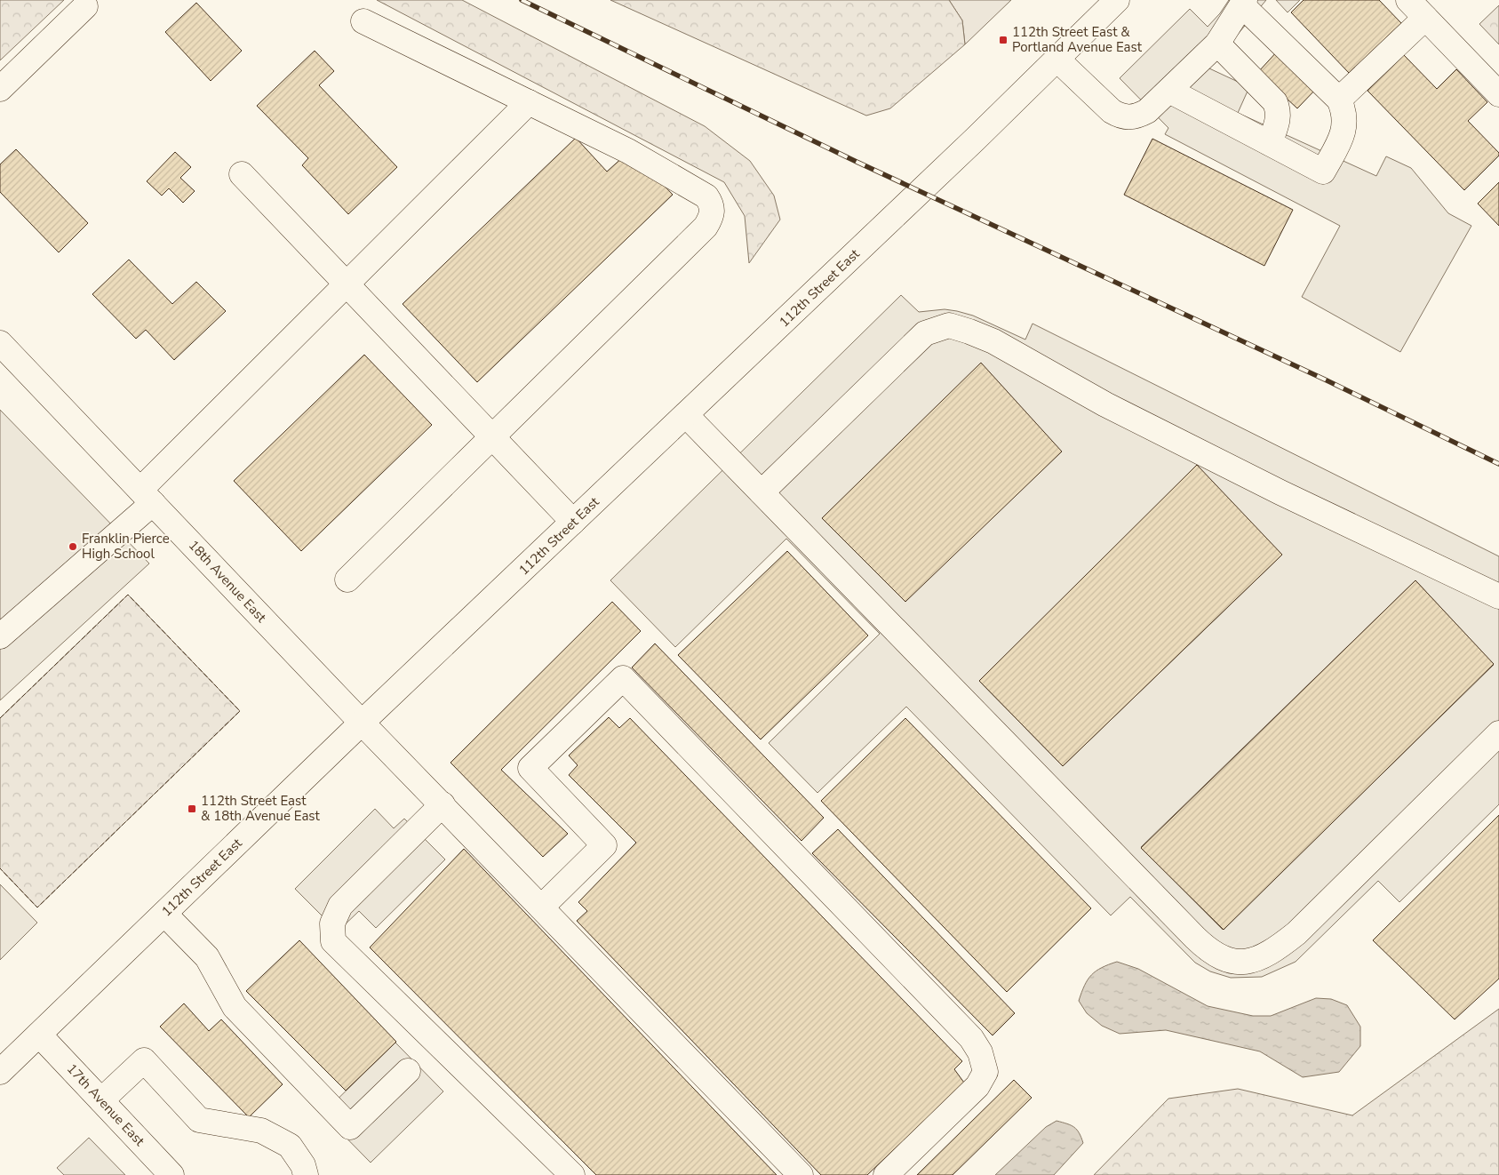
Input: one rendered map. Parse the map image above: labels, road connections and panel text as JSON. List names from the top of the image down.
{
  "streets": {
    "main road": ["112th Street East", "18th Avenue East", "17th Avenue East"]
  },
  "crossings": [
    ["112th Street East", "18th Avenue East"],
    ["112th Street East", "17th Avenue East"]
  ],
  "places": {
    "transit": ["112th Street East & Portland Avenue East", "112th Street East & 18th Avenue East"],
    "other": ["Franklin Pierce High School"]
  }
}
